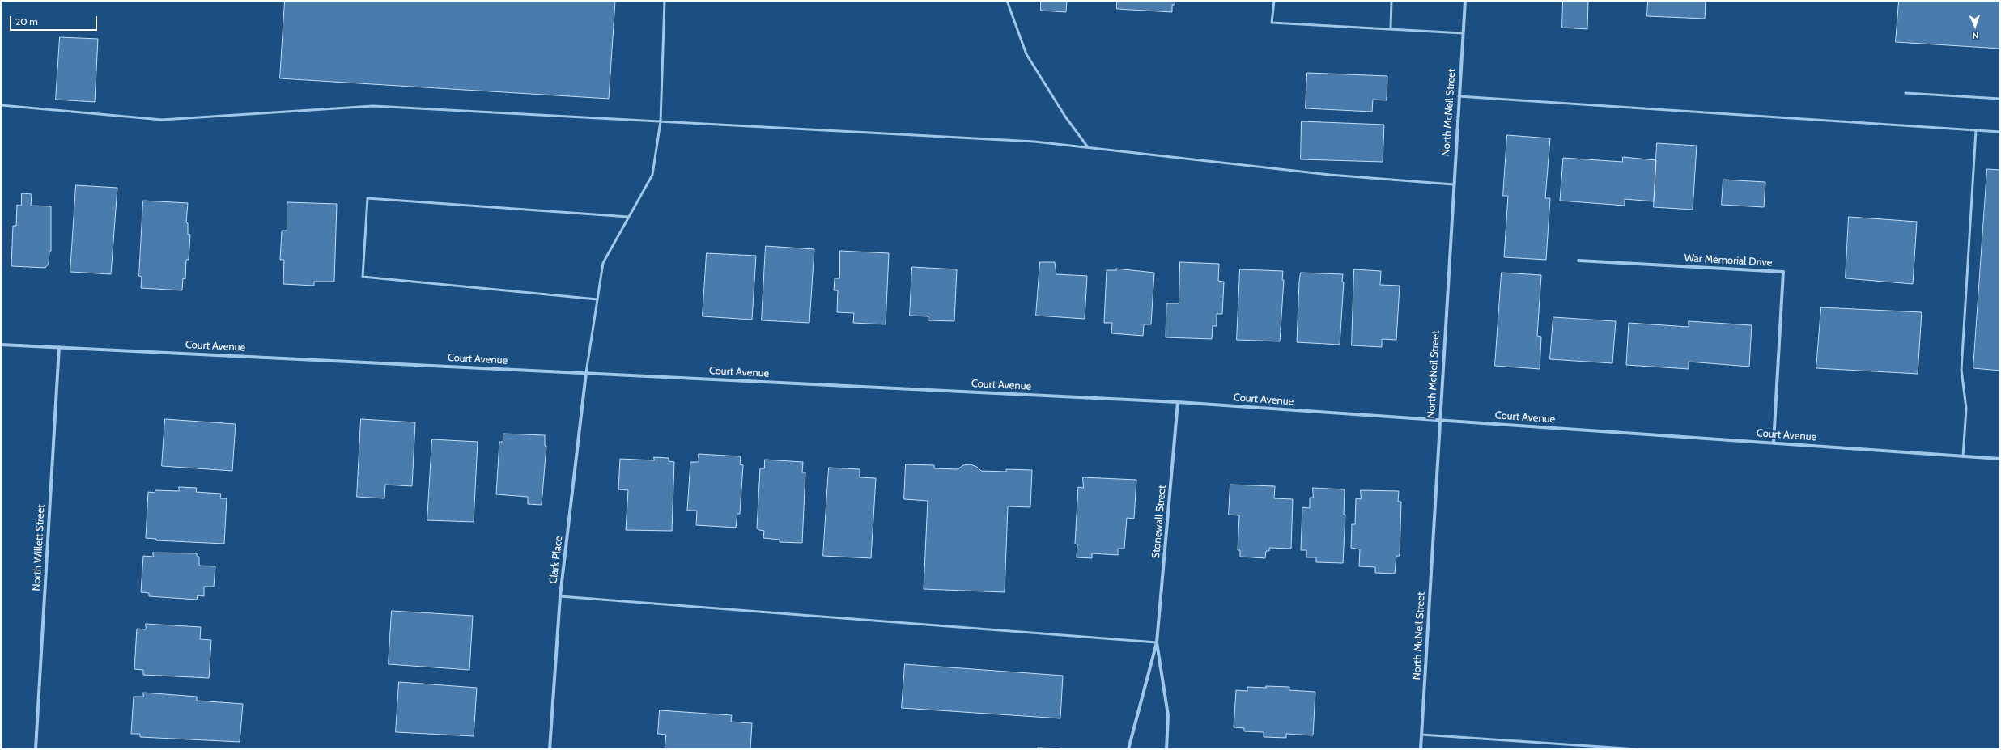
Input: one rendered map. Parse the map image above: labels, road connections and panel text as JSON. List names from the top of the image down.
{
  "streets": {
    "street": [
      "North McNeil Street",
      "War Memorial Drive",
      "Court Avenue",
      "Stonewall Street",
      "North Willett Street",
      "Clark Place"
    ]
  },
  "crossings": [
    ["North McNeil Street", "Court Avenue"],
    ["War Memorial Drive", "Court Avenue"],
    ["Court Avenue", "Stonewall Street"],
    ["Court Avenue", "North Willett Street"],
    ["Court Avenue", "Clark Place"]
  ],
  "scale_bar": "20 m",
  "north": "bottom"
}
